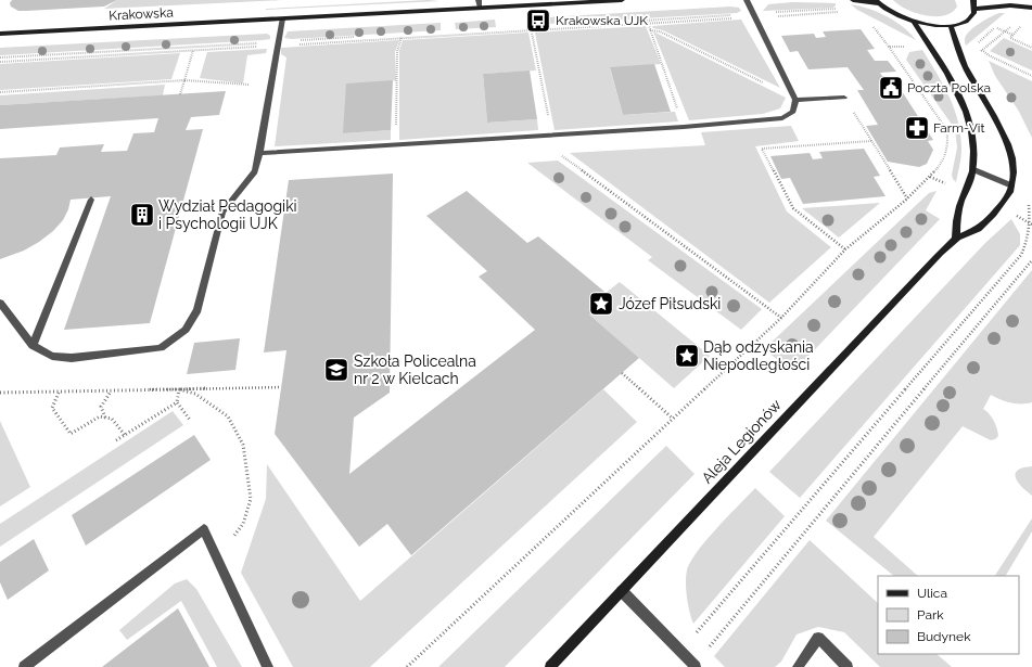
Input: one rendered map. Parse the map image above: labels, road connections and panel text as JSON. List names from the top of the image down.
{
  "streets": {
    "street": ["Krakowska", "Aleja Legionów"]
  },
  "places": {
    "bus stop": ["Krakowska UJK"],
    "public building": ["Poczta Polska"],
    "pharmacy": ["Farm-Vit"],
    "building": ["Wydział Pedagogiki i Psychologii UJK"],
    "place": ["Józef Piłsudski", "Dąb odzyskania Niepodległości"],
    "school or university": ["Szkoła Policealna nr 2 w Kielcach"]
  },
  "legend": ["Ulica", "Park", "Budynek"]
}
